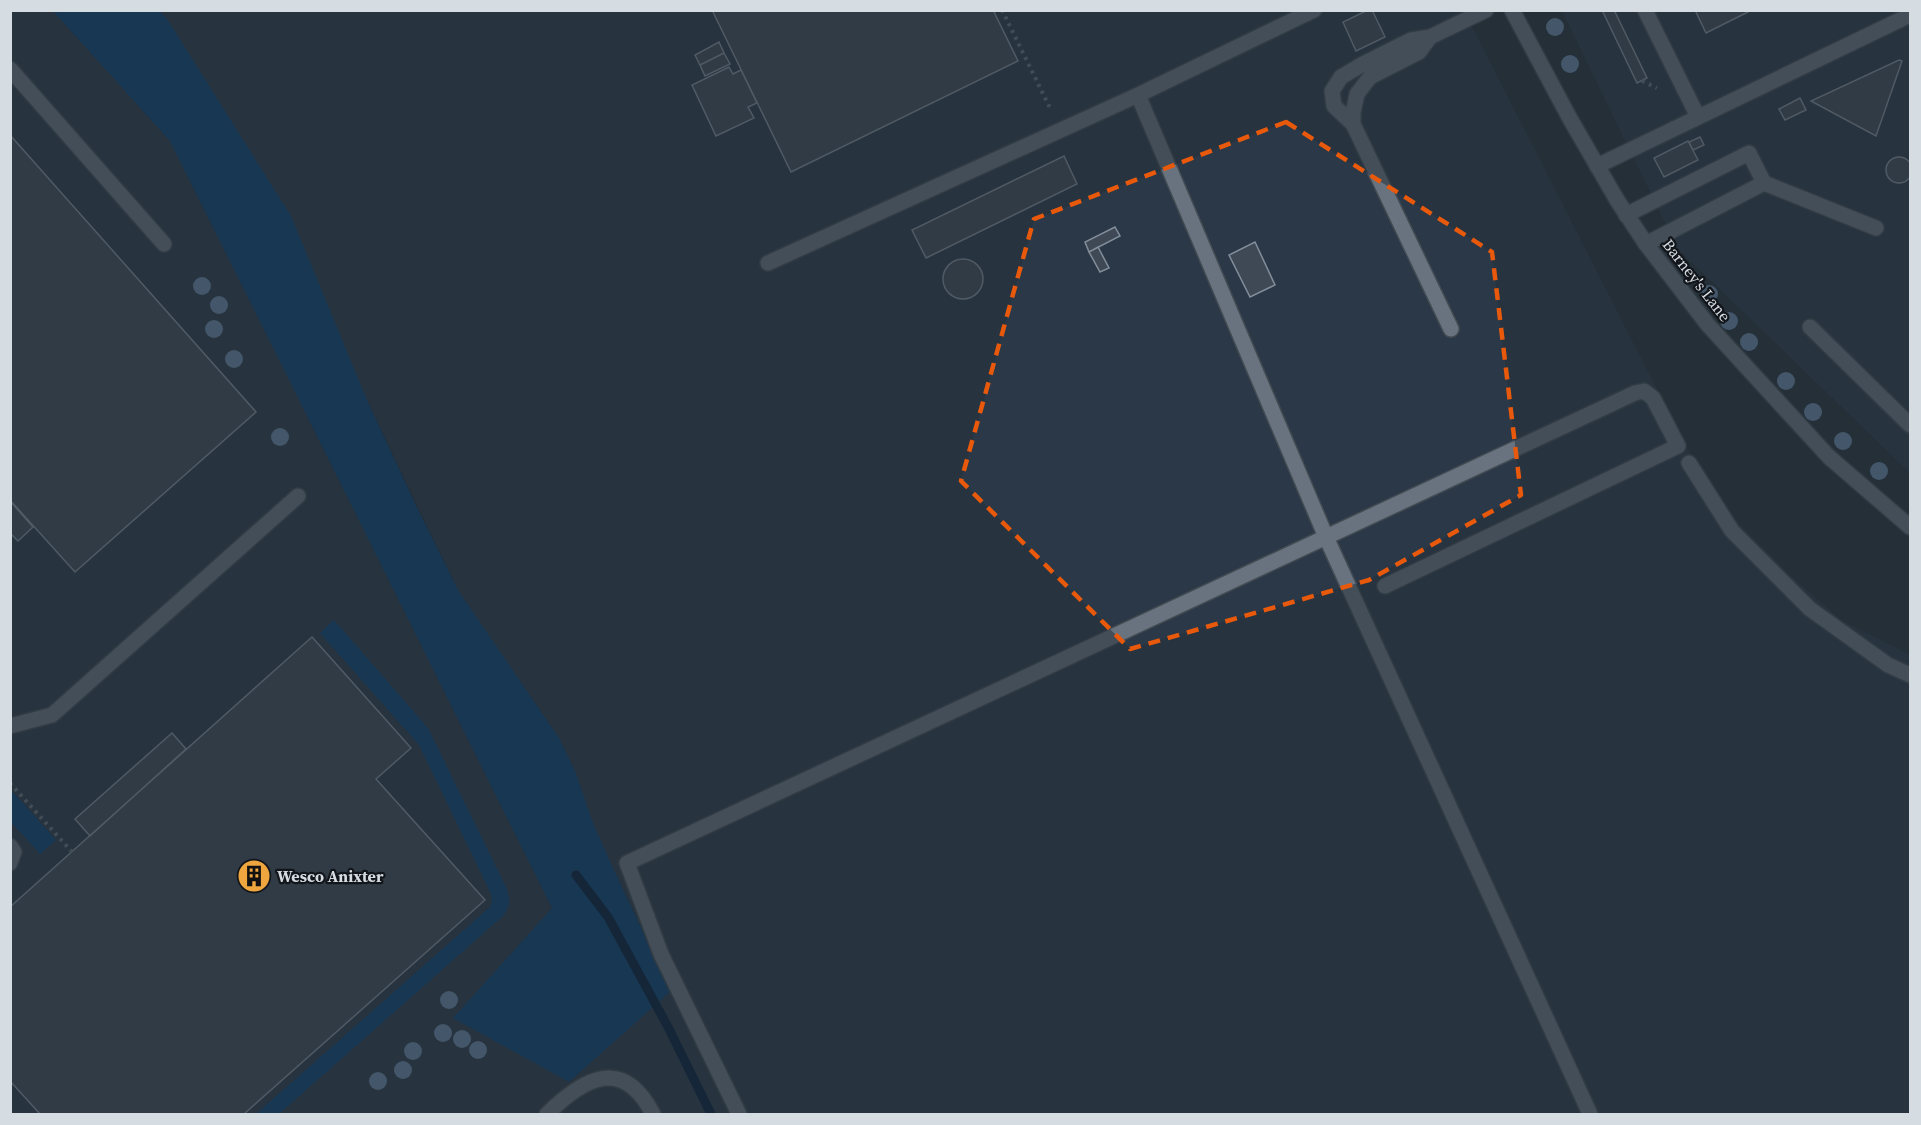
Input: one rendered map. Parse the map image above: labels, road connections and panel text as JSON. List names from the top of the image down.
{
  "streets": {
    "street": ["Barney's Lane"]
  },
  "places": {
    "building": ["Wesco Anixter"]
  }
}
